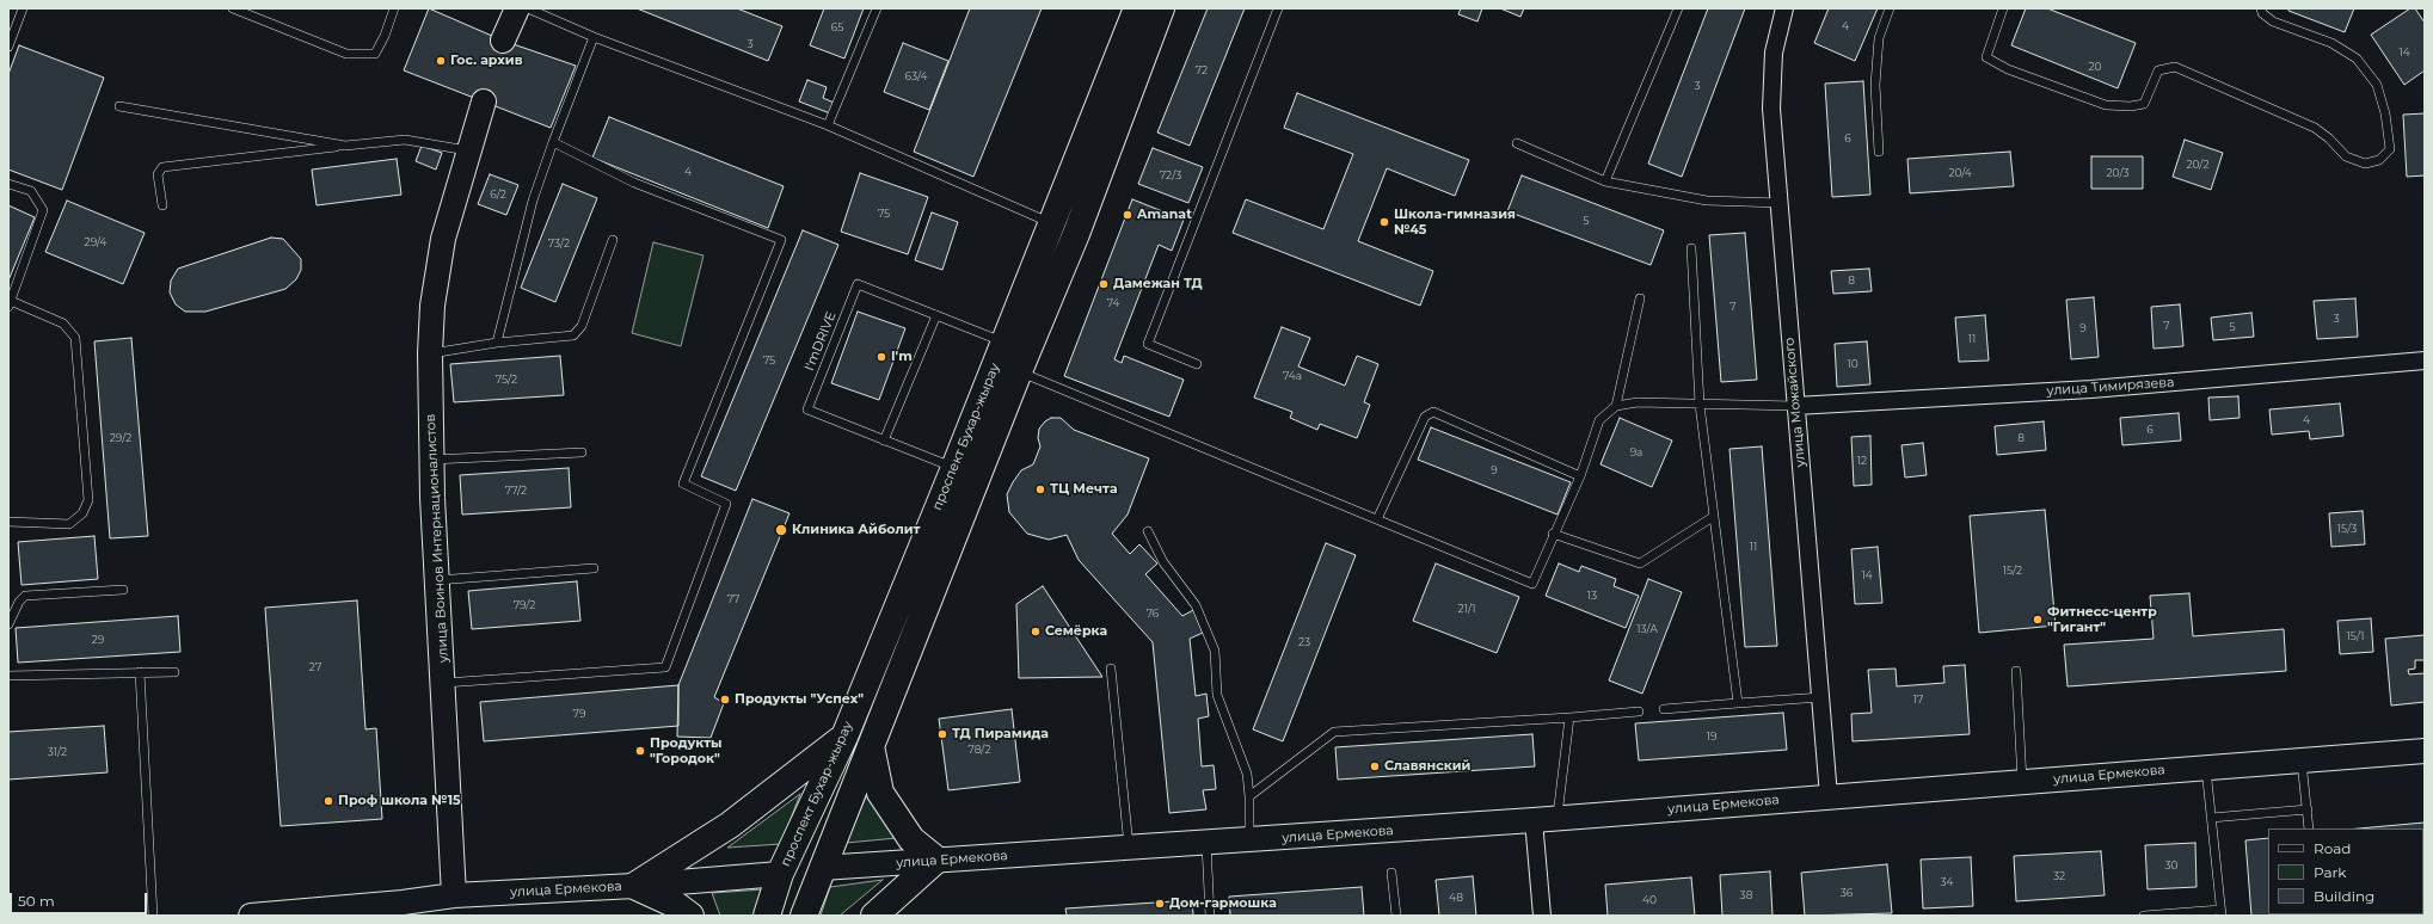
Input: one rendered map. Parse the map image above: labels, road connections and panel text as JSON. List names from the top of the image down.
{
  "streets": {
    "main road": ["проспект Бухар-жырау", "улица Воинов Интернационалистов", "улица Ермекова"],
    "street": ["улица Тимирязева", "улица Можайского"],
    "lane": ["I'mDRIVE"]
  },
  "crossings": [
    ["I'mDRIVE", "проспект Бухар-жырау"],
    ["улица Тимирязева", "улица Можайского"],
    ["улица Можайского", "улица Ермекова"],
    ["проспект Бухар-жырау", "улица Ермекова"],
    ["улица Воинов Интернационалистов", "улица Ермекова"]
  ],
  "places": [
    "Гос. архив",
    "Amanat",
    "Школа-гимназия №45",
    "Дамежан ТД",
    "I'm",
    "ТЦ Мечта",
    "Клиника Айболит",
    "Фитнесс-центр \"Гигант\"",
    "Семёрка",
    "Продукты \"Успех\"",
    "ТД Пирамида",
    "Продукты \"Городок\"",
    "Славянский",
    "Проф школа №15",
    "Дом-гармошка"
  ],
  "house_numbers": [
    "4",
    "65",
    "3",
    "14",
    "20",
    "72",
    "63/4",
    "3",
    "6",
    "20/2",
    "4",
    "20/4",
    "20/3",
    "72/3",
    "6/2",
    "75",
    "5",
    "29/4",
    "73/2",
    "8",
    "74",
    "7",
    "3",
    "7",
    "5",
    "9",
    "11",
    "75",
    "10",
    "74а",
    "75/2",
    "4",
    "6",
    "29/2",
    "8",
    "9а",
    "12",
    "9",
    "77/2",
    "15/3",
    "11",
    "15/2",
    "14",
    "13",
    "77",
    "79/2",
    "21/1",
    "76",
    "13/А",
    "15/1",
    "29",
    "23",
    "27",
    "17",
    "79",
    "19",
    "78/2",
    "31/2",
    "30",
    "32",
    "34",
    "36",
    "38",
    "48",
    "40"
  ],
  "legend": ["Road", "Park", "Building"],
  "scale_bar": "50 m"
}
